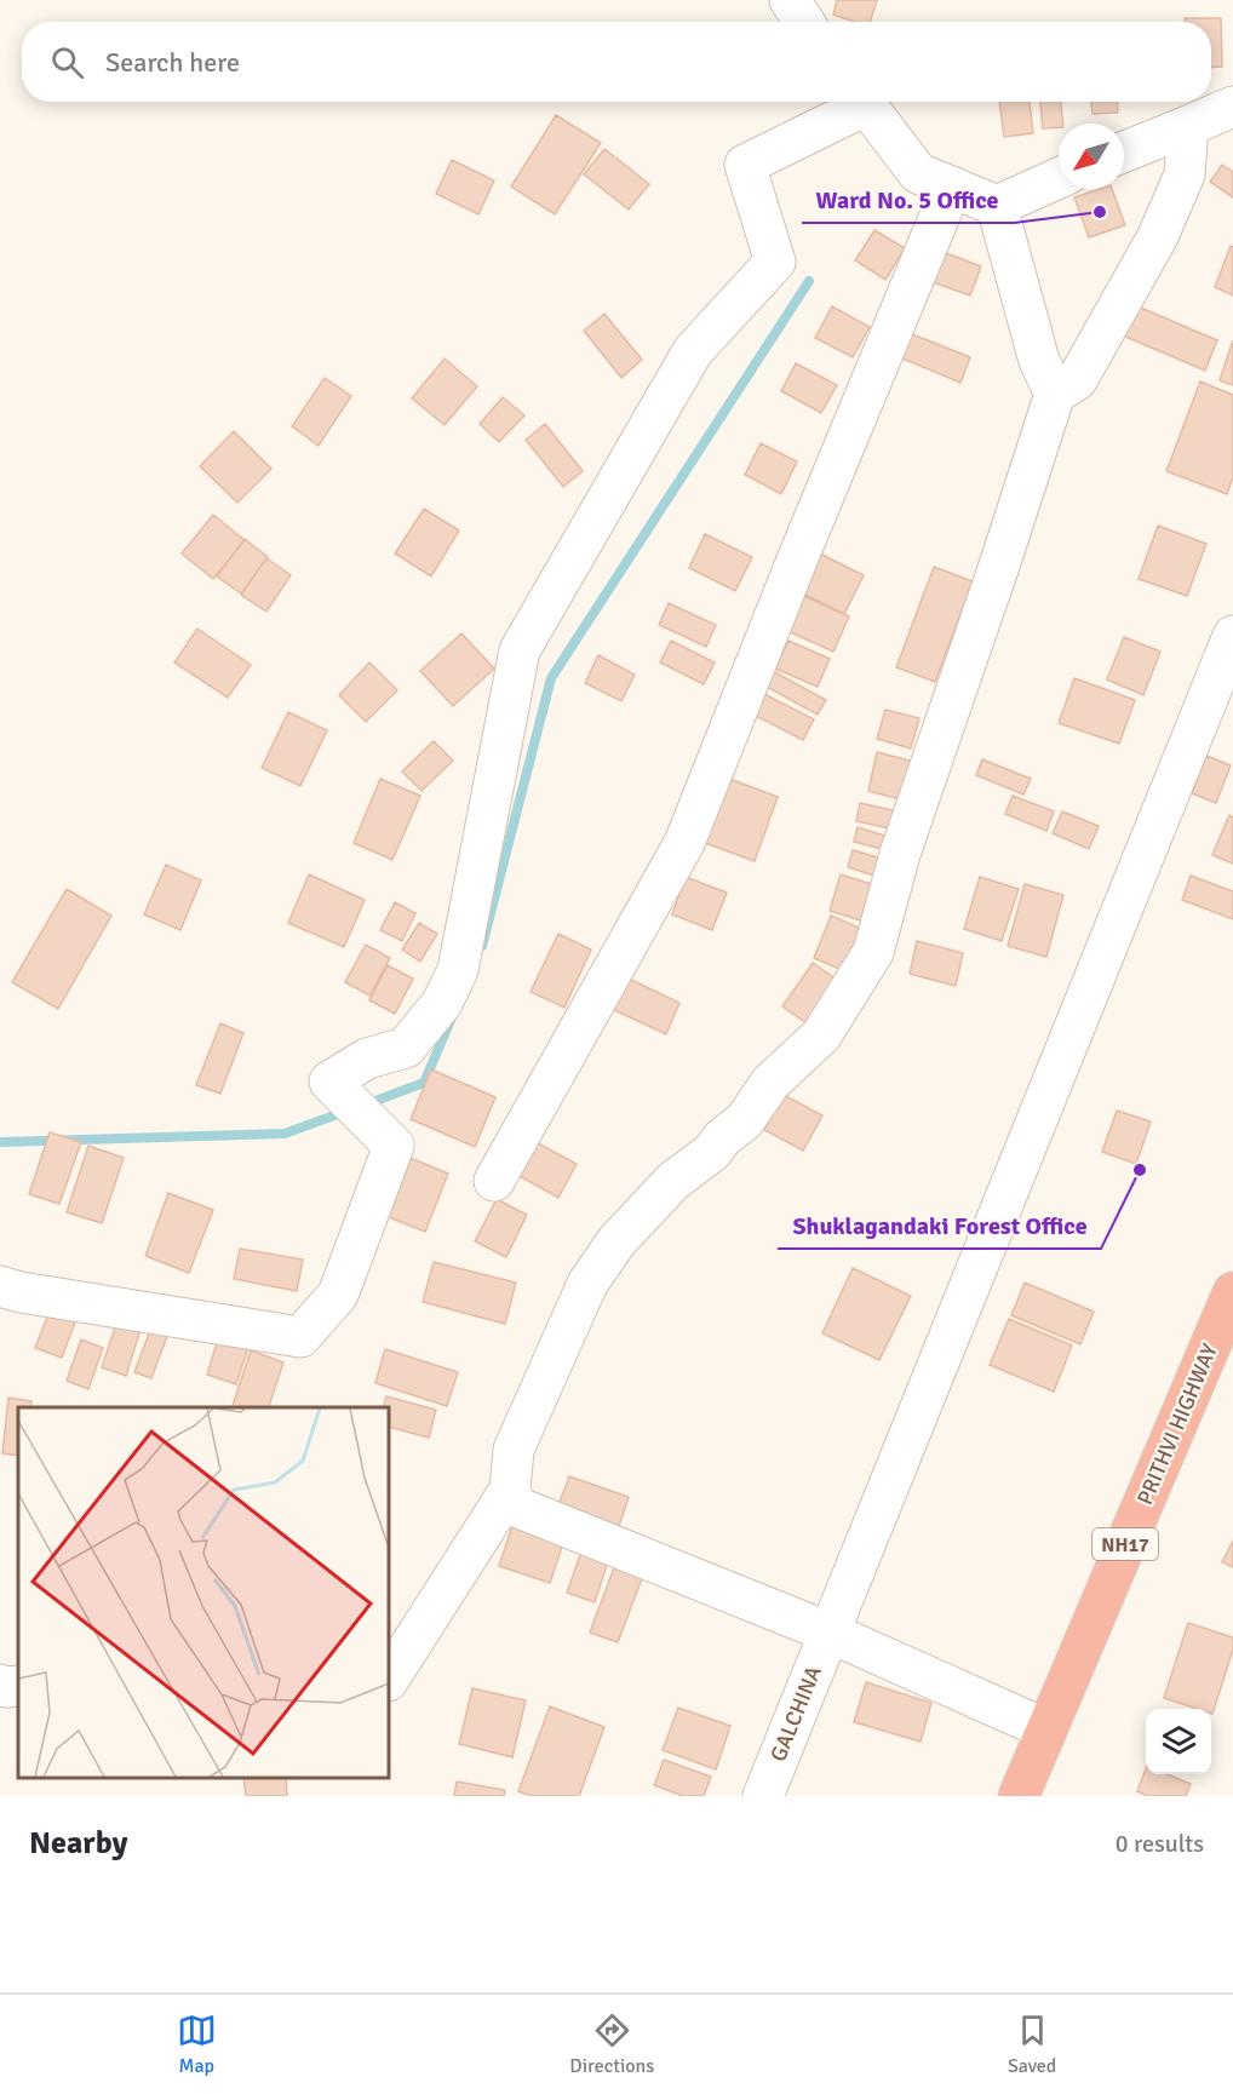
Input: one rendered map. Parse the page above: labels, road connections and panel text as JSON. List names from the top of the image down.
{
  "streets": {
    "highway": ["PRITHVI HIGHWAY", "NH17"],
    "street": ["GALCHINA"]
  },
  "places": ["Ward No. 5 Office", "Shuklagandaki Forest Office"],
  "north": "bottom left",
  "page": {
    "search": "Search here",
    "heading": ["Nearby", "0 results"],
    "nav": ["Map", "Directions", "Saved"]
  }
}
